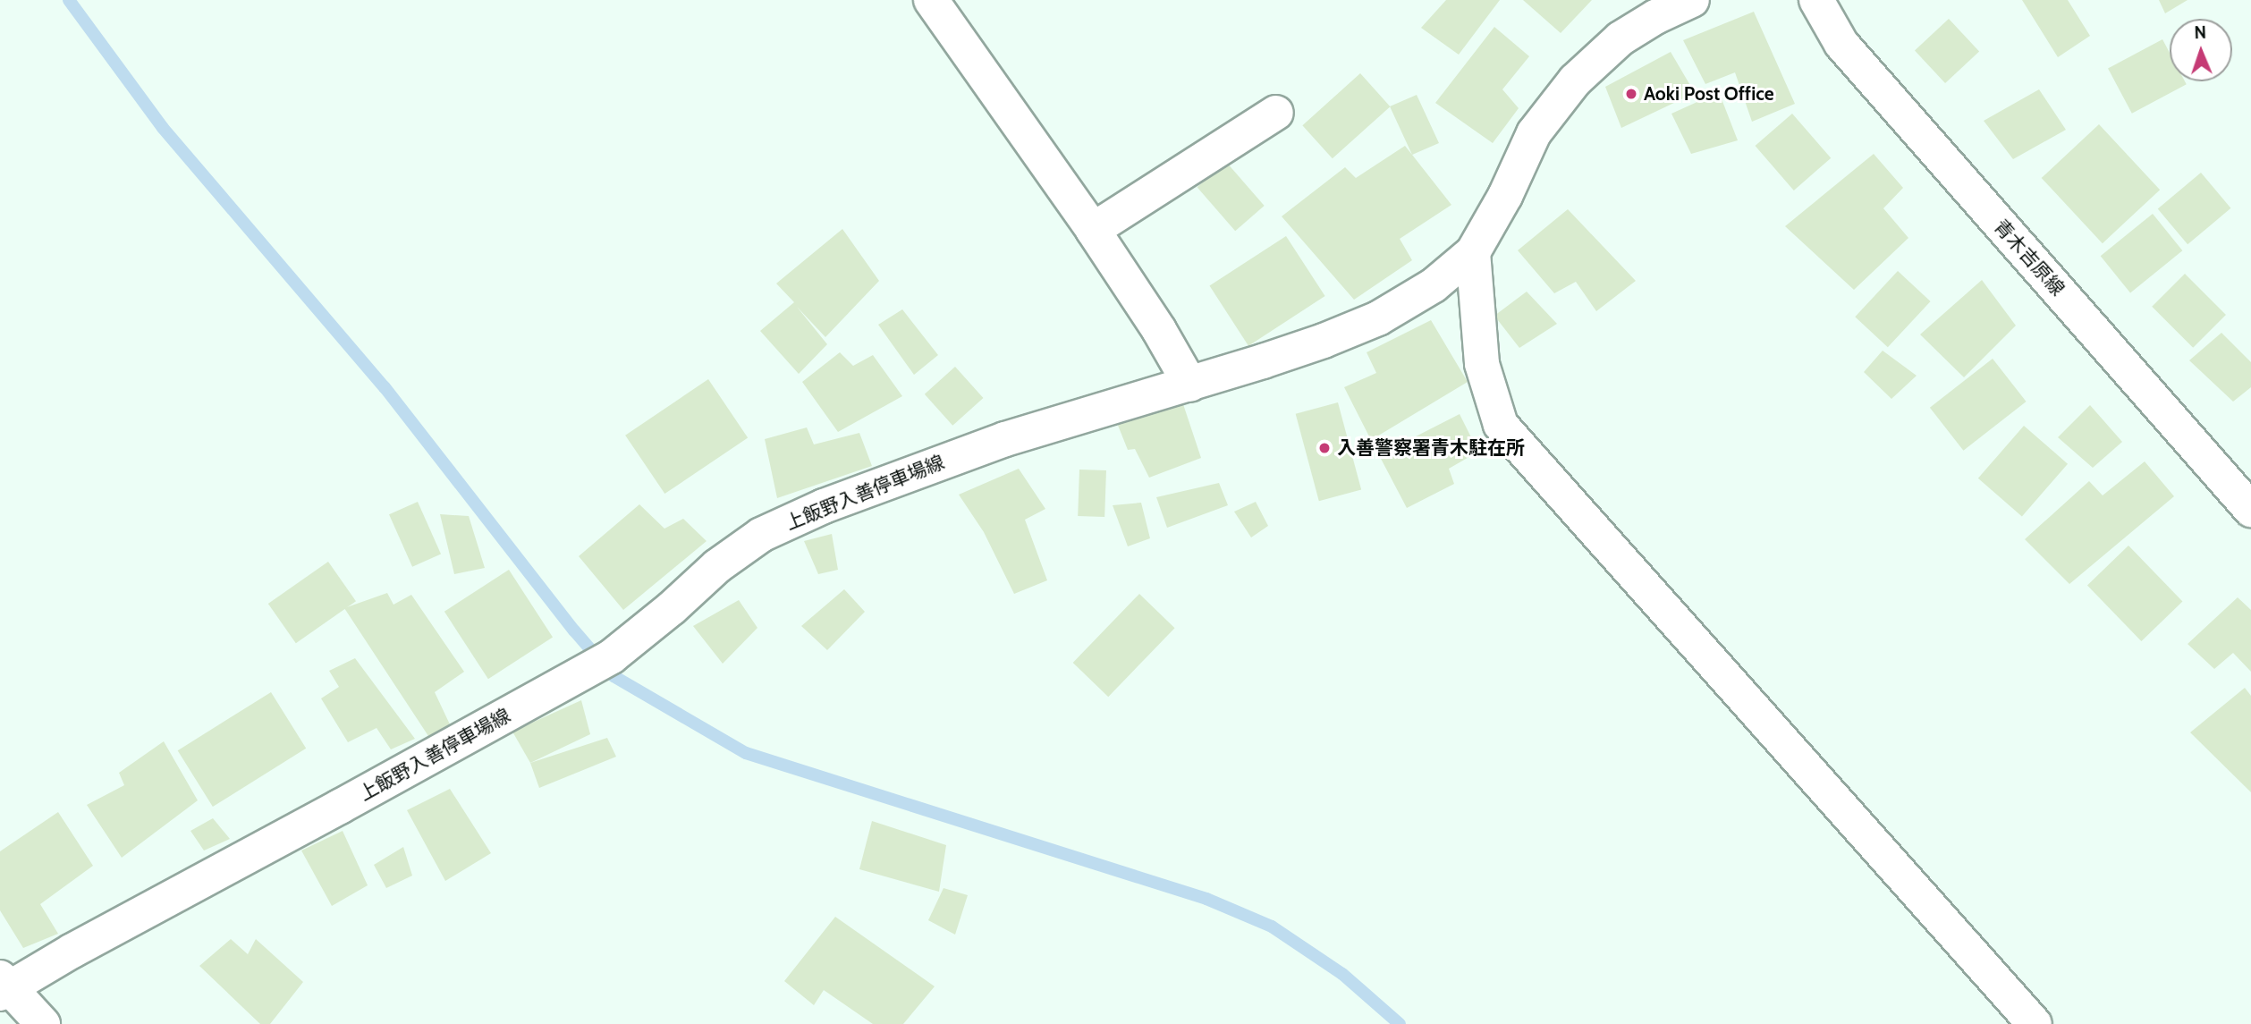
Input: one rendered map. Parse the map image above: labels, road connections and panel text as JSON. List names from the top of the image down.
{
  "streets": {
    "main road": ["青木吉原線", "上飯野入善停車場線"]
  },
  "places": ["Aoki Post Office", "入善警察署青木駐在所"],
  "north": "top"
}
